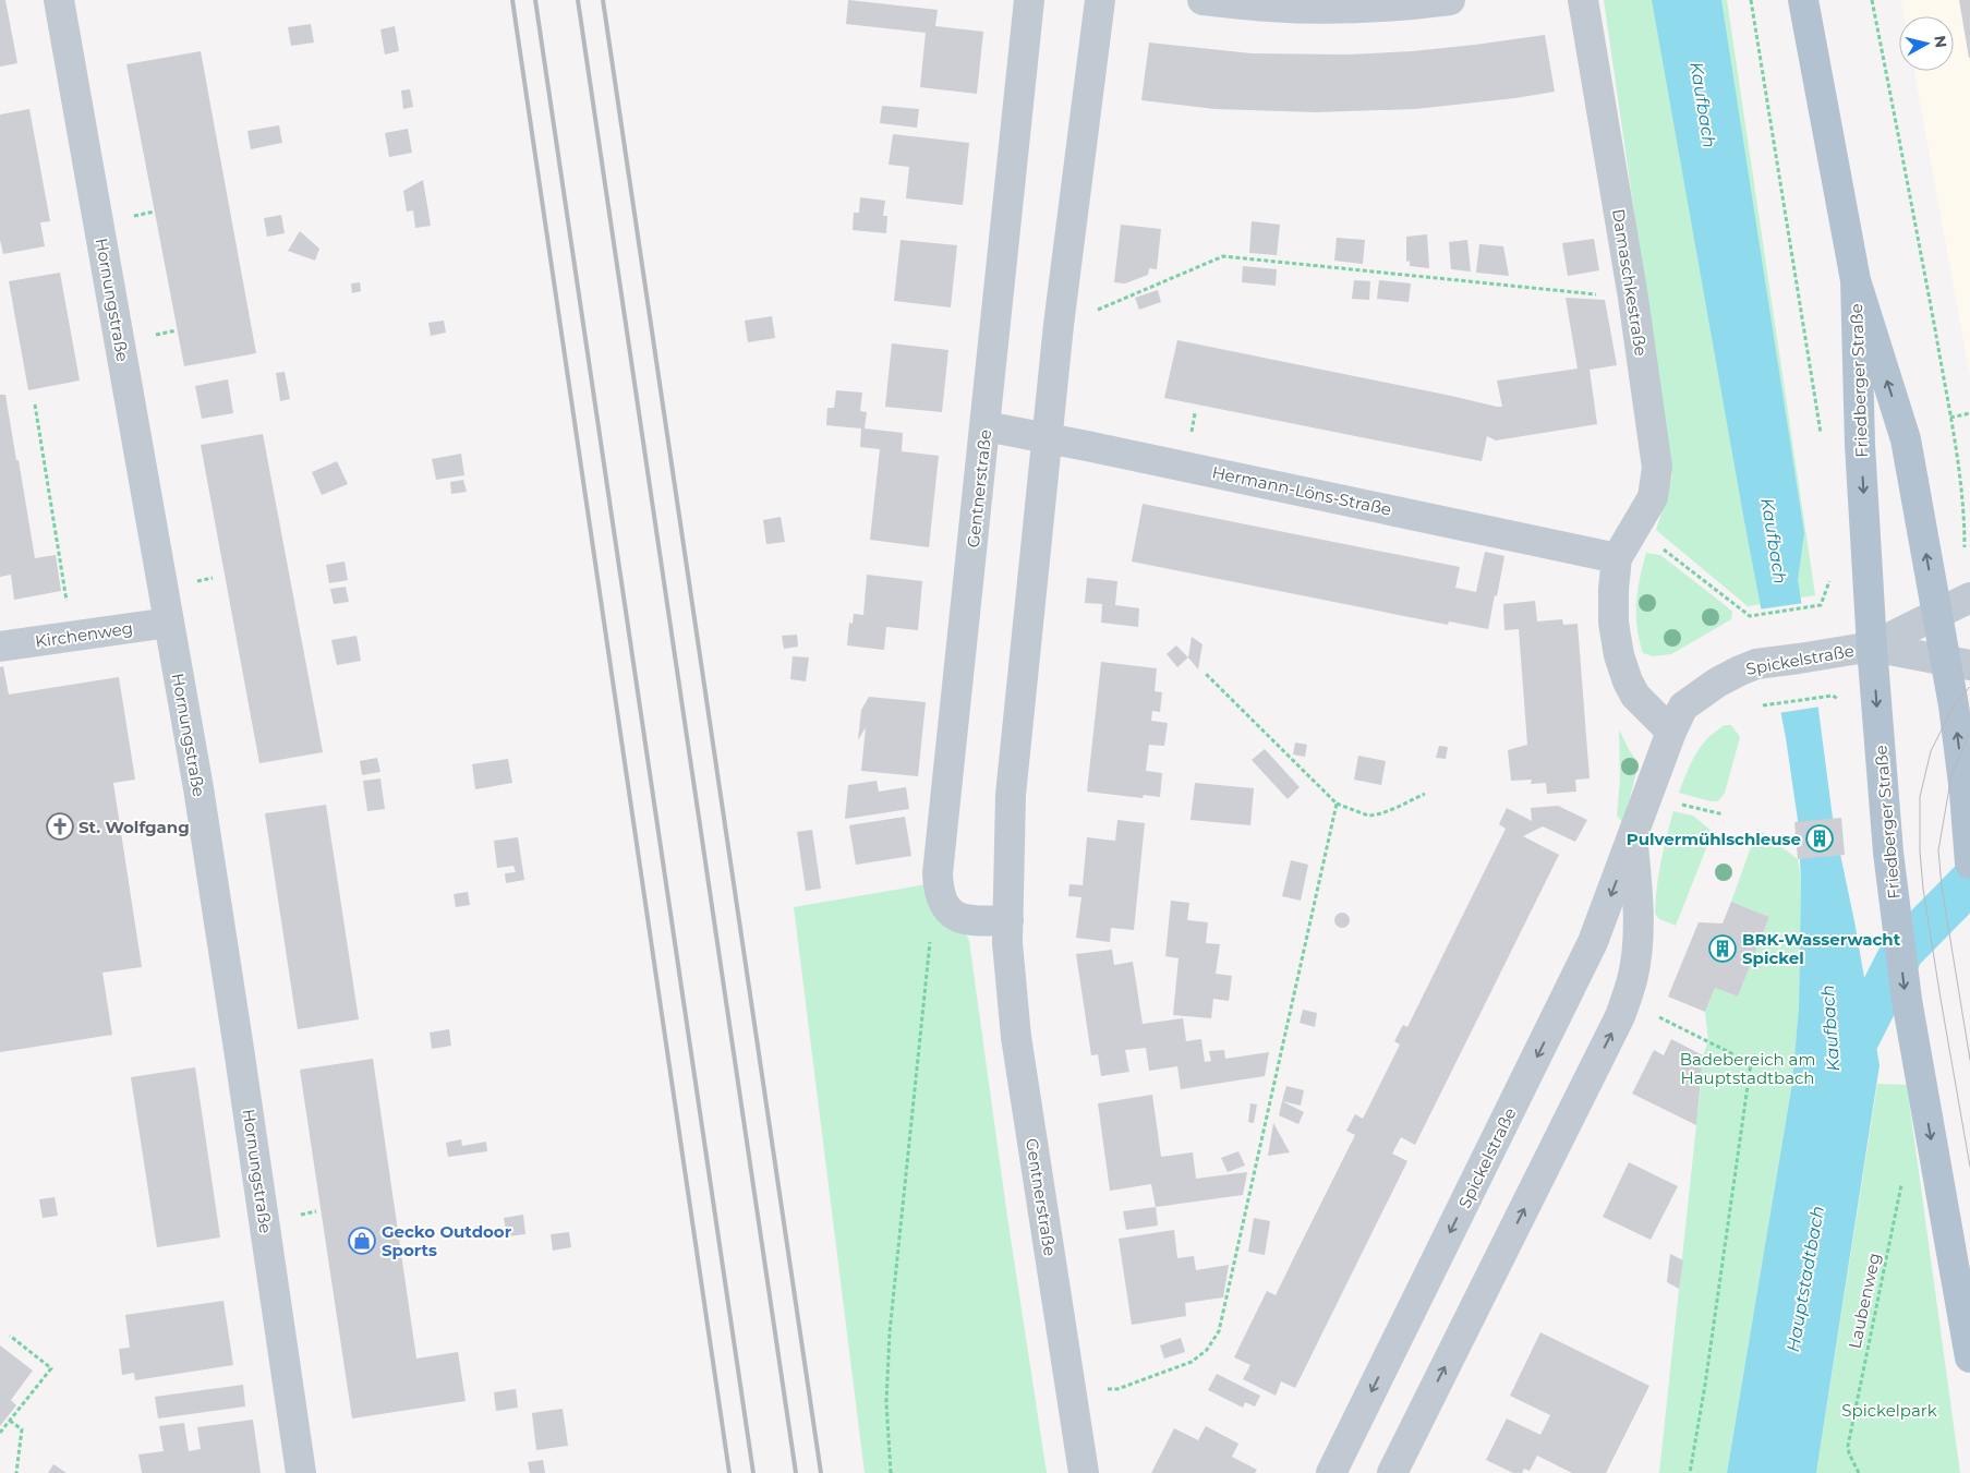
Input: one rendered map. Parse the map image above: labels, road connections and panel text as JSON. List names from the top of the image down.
{
  "streets": {
    "main road": ["Friedberger Straße"],
    "street": [
      "Damaschkestraße",
      "Hornungstraße",
      "Gentnerstraße",
      "Hermann-Löns-Straße",
      "Kirchenweg",
      "Spickelstraße"
    ],
    "path": ["Laubenweg"]
  },
  "crossings": [
    ["Damaschkestraße", "Hermann-Löns-Straße"],
    ["Hornungstraße", "Kirchenweg"],
    ["Friedberger Straße", "Spickelstraße"],
    ["Gentnerstraße", "Hermann-Löns-Straße"]
  ],
  "water": ["Kaufbach", "Hauptstadtbach"],
  "parks": ["Badebereich am Hauptstadtbach", "Spickelpark"],
  "places": {
    "church": ["St. Wolfgang"],
    "building": ["Pulvermühlschleuse", "BRK-Wasserwacht Spickel"],
    "shop": ["Gecko Outdoor Sports"]
  },
  "north": "right"
}
